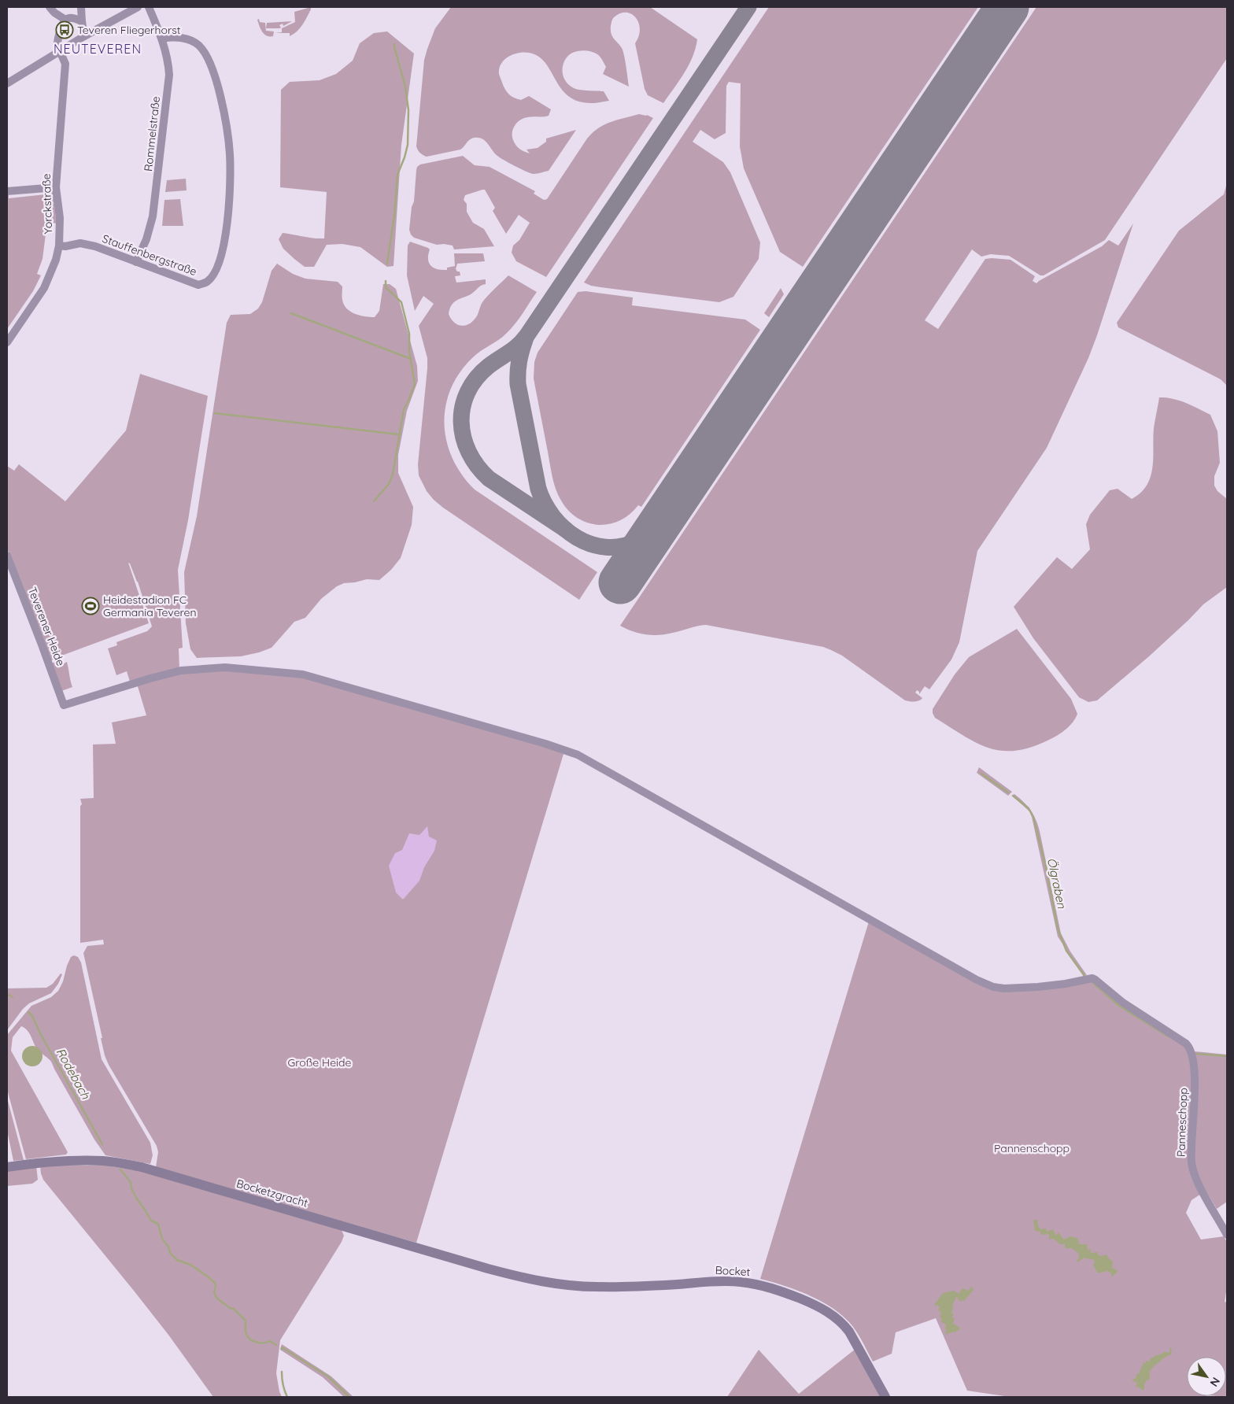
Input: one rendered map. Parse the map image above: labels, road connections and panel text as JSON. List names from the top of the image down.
{
  "streets": {
    "street": [
      "Rommelstraße",
      "Yorckstraße",
      "Stauffenbergstraße",
      "Teverener Heide",
      "Panneschopp",
      "Bocketzgracht",
      "Bocket"
    ]
  },
  "crossings": [
    ["Rommelstraße", "Stauffenbergstraße"],
    ["Yorckstraße", "Stauffenbergstraße"],
    ["Teverener Heide", "Panneschopp"],
    ["Bocketzgracht", "Bocket"]
  ],
  "districts": ["NEUTEVEREN"],
  "water": ["Ölgraben", "Rodebach"],
  "parks": ["Große Heide", "Pannenschopp"],
  "places": {
    "bus stop": ["Teveren Fliegerhorst"],
    "sports": ["Heidestadion FC Germania Teveren"]
  },
  "north": "bottom right"
}
